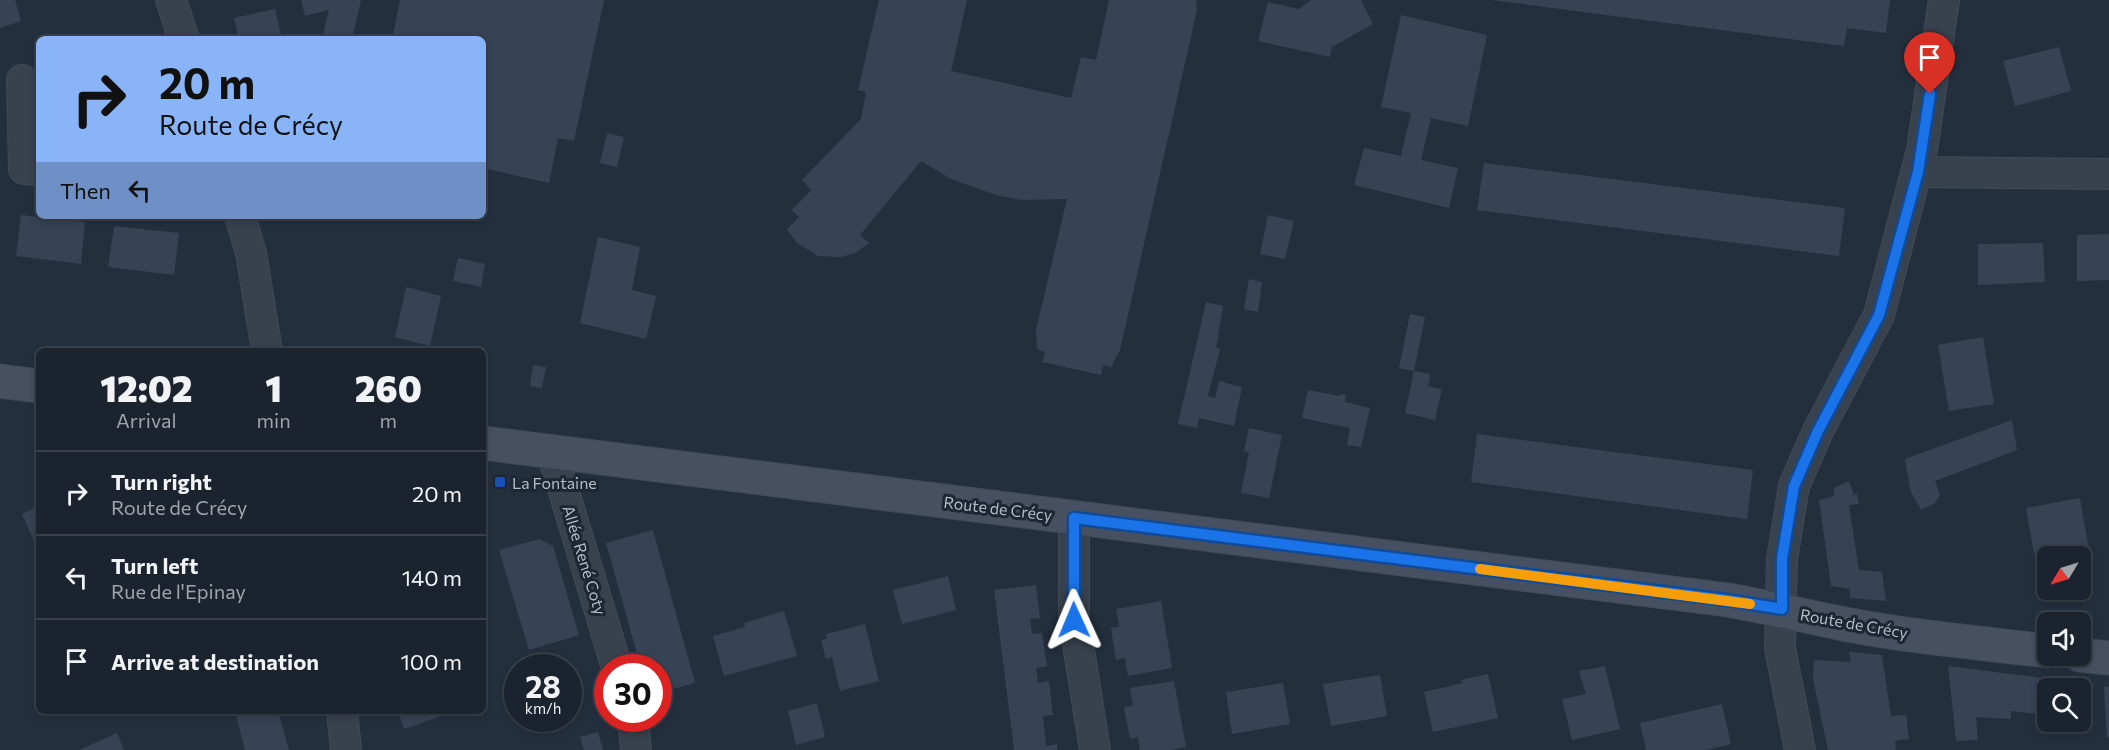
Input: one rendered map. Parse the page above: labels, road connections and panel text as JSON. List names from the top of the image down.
{
  "streets": {
    "main road": ["Route de Crécy"],
    "street": ["Allée René Coty"]
  },
  "crossings": [
    ["Route de Crécy", "Allée René Coty"]
  ],
  "places": {
    "transit": ["La Fontaine"]
  },
  "north": "bottom left",
  "page": {
    "turn": ["20 m", "Route de Crécy"],
    "then": "Then",
    "eta": [
      "12:02",
      "Arrival",
      "1",
      "min",
      "260",
      "m"
    ],
    "list": [
      {
        "name": "Turn right",
        "note": "Route de Crécy",
        "value": "20 m"
      },
      {
        "name": "Turn left",
        "note": "Rue de l'Epinay",
        "value": "140 m"
      },
      {
        "name": "Arrive at destination",
        "value": "100 m"
      }
    ],
    "speed": "28 km/h",
    "limit": "30"
  }
}
